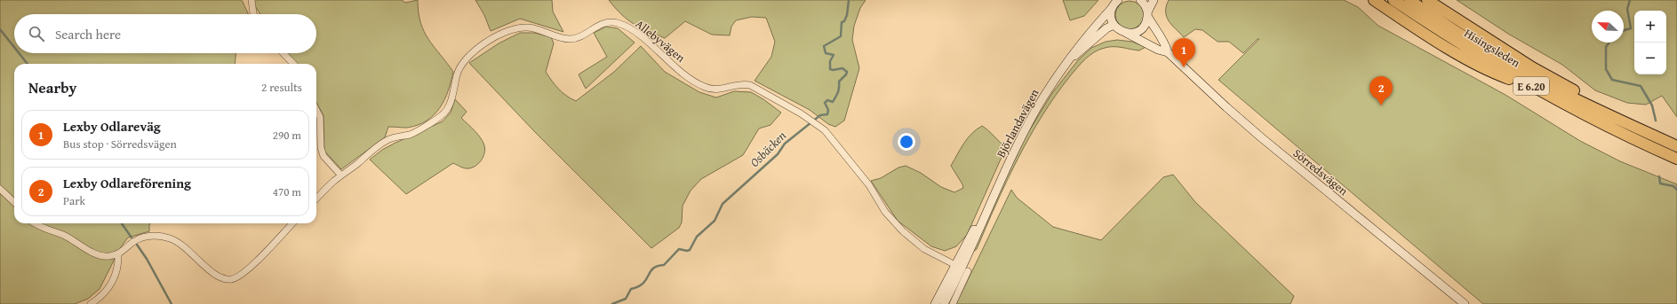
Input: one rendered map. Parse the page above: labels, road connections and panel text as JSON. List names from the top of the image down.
{
  "streets": {
    "highway": ["Hisingsleden", "E 6.20"],
    "street": ["Allebyvägen", "Björlandavägen", "Sörredsvägen"]
  },
  "crossings": [
    ["Allebyvägen", "Björlandavägen"],
    ["Björlandavägen", "Sörredsvägen"]
  ],
  "water": ["Osbäcken"],
  "north": "top left",
  "page": {
    "map_buttons": ["+", "−"],
    "search": "Search here",
    "pins": ["1", "2"],
    "heading": ["Nearby", "2 results"],
    "list": [
      {
        "mark": "1",
        "name": "Lexby Odlareväg",
        "note": "Bus stop · Sörredsvägen",
        "value": "290 m"
      },
      {
        "mark": "2",
        "name": "Lexby Odlareförening",
        "note": "Park",
        "value": "470 m"
      }
    ]
  }
}
